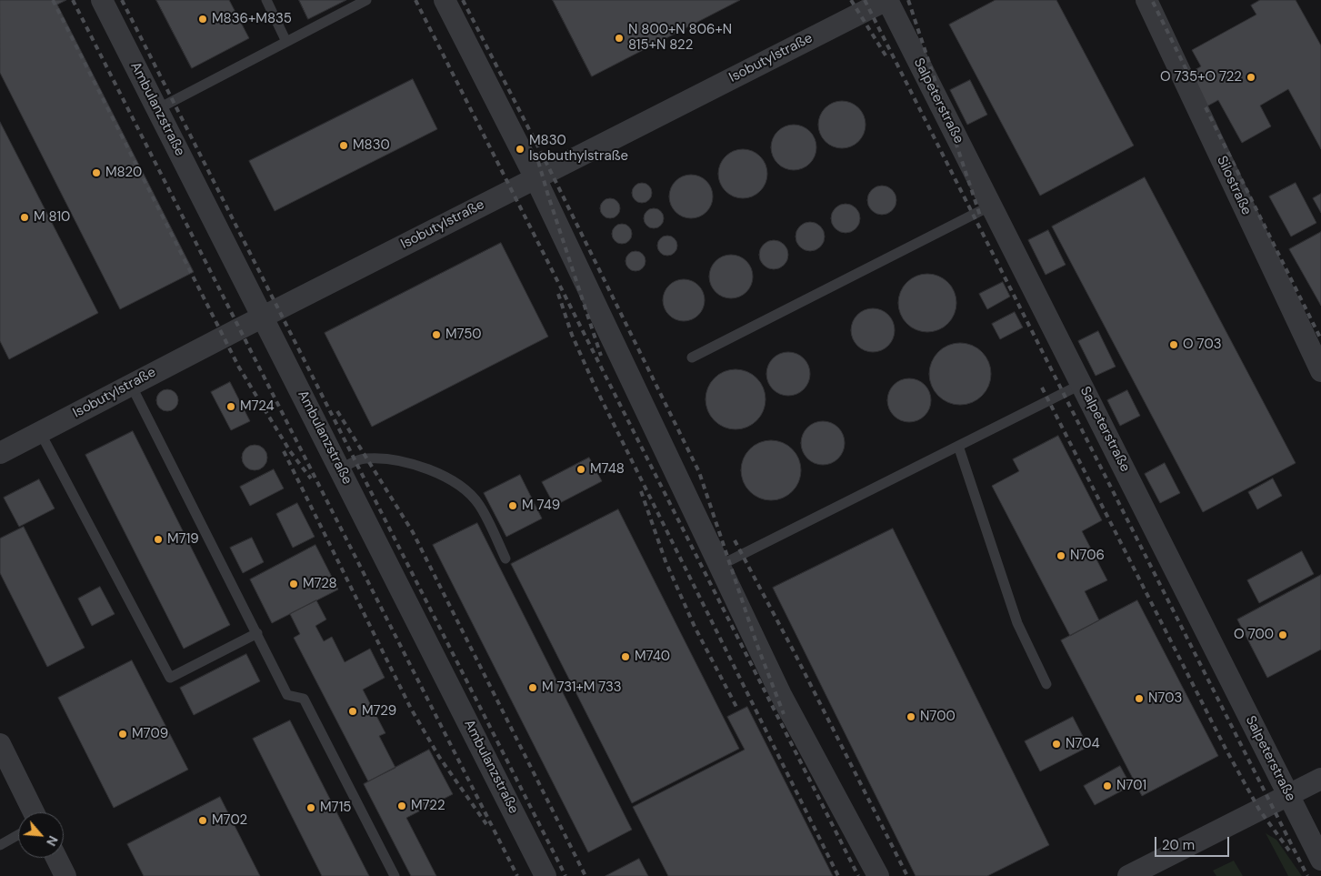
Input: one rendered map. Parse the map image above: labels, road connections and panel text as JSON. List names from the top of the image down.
{
  "streets": {
    "street": [
      "Isobutylstraße",
      "Salpeterstraße",
      "Ambulanzstraße",
      "Silostraße"
    ]
  },
  "crossings": [
    ["Isobutylstraße", "Salpeterstraße"],
    ["Isobutylstraße", "Ambulanzstraße"]
  ],
  "places": [
    "M836+M835",
    "N 800+N 806+N 815+N 822",
    "O 735+O 722",
    "M830",
    "M830 Isobuthylstraße",
    "M820",
    "M 810",
    "M750",
    "O 703",
    "M724",
    "M748",
    "M 749",
    "M719",
    "N706",
    "M728",
    "O 700",
    "M740",
    "M 731+M 733",
    "N703",
    "M729",
    "N700",
    "M709",
    "N704",
    "N701",
    "M722",
    "M715",
    "M702"
  ],
  "scale_bar": "20 m",
  "north": "bottom right"
}
